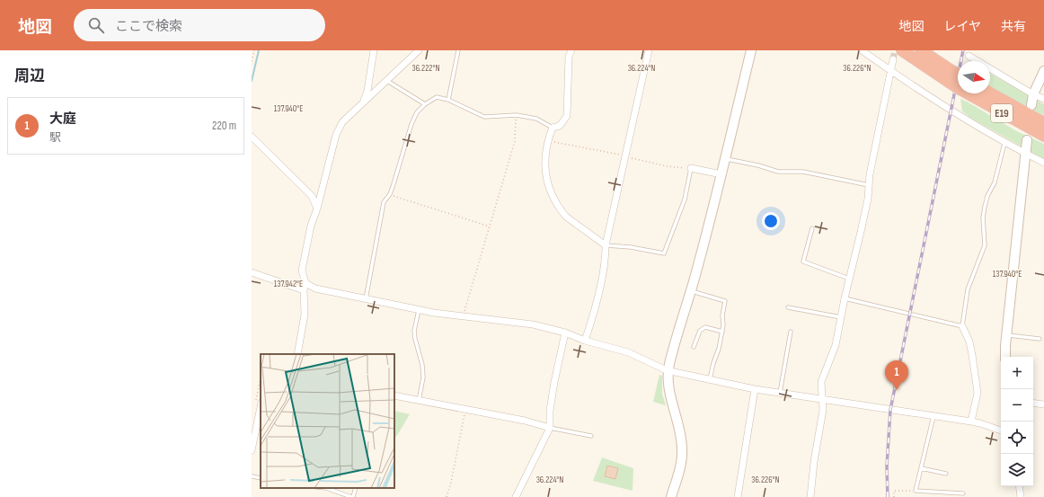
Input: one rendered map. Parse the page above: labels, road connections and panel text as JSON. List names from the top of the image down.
{
  "streets": {
    "highway": ["E19"]
  },
  "north": "right",
  "page": {
    "header": "地図",
    "search": "ここで検索",
    "nav": ["地図", "レイヤ", "共有"],
    "heading": "周辺",
    "list": [
      {
        "mark": "1",
        "name": "大庭",
        "note": "駅",
        "value": "220 m"
      }
    ],
    "map_buttons": ["+", "−"],
    "pins": "1"
  },
  "coordinates": [
    "36.222°N",
    "36.224°N",
    "36.226°N",
    "137.940°E",
    "137.942°E"
  ]
}
